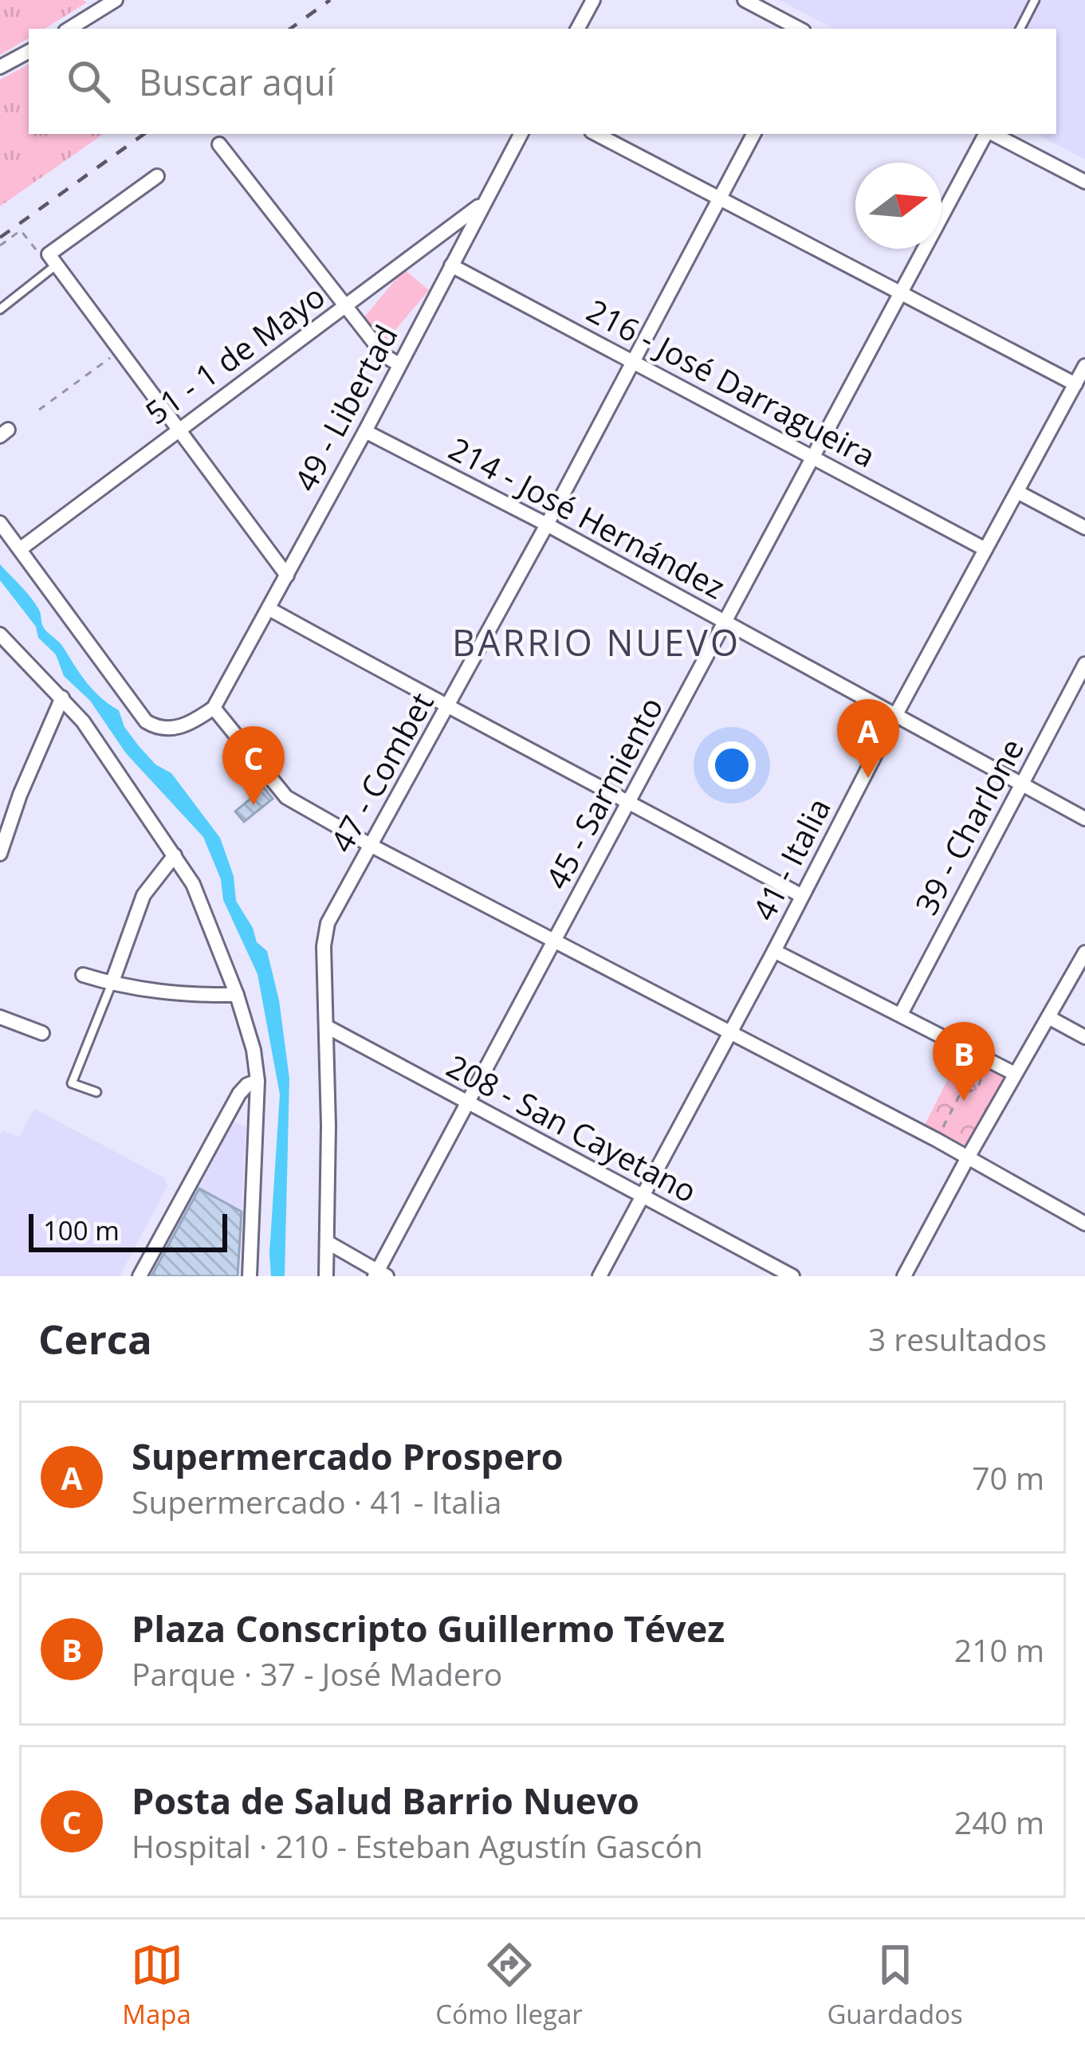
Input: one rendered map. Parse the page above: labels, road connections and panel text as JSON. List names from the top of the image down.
{
  "streets": {
    "street": [
      "51 - 1 de Mayo",
      "216 - José Darragueira",
      "49 - Libertad",
      "214 - José Hernández",
      "47 - Combet",
      "45 - Sarmiento",
      "39 - Charlone",
      "41 - Italia",
      "208 - San Cayetano"
    ]
  },
  "crossings": [
    ["51 - 1 de Mayo", "49 - Libertad"],
    ["216 - José Darragueira", "49 - Libertad"],
    ["216 - José Darragueira", "47 - Combet"],
    ["216 - José Darragueira", "45 - Sarmiento"],
    ["216 - José Darragueira", "41 - Italia"],
    ["49 - Libertad", "214 - José Hernández"],
    ["214 - José Hernández", "47 - Combet"],
    ["214 - José Hernández", "45 - Sarmiento"],
    ["214 - José Hernández", "39 - Charlone"],
    ["214 - José Hernández", "41 - Italia"],
    ["47 - Combet", "208 - San Cayetano"],
    ["45 - Sarmiento", "208 - San Cayetano"],
    ["41 - Italia", "208 - San Cayetano"]
  ],
  "districts": ["BARRIO NUEVO"],
  "scale_bar": "100 m",
  "north": "right",
  "page": {
    "search": "Buscar aquí",
    "pins": ["A", "C", "B"],
    "scale": "100 m",
    "heading": ["Cerca", "3 resultados"],
    "list": [
      {
        "mark": "A",
        "name": "Supermercado Prospero",
        "note": "Supermercado · 41 - Italia",
        "value": "70 m"
      },
      {
        "mark": "B",
        "name": "Plaza Conscripto Guillermo Tévez",
        "note": "Parque · 37 - José Madero",
        "value": "210 m"
      },
      {
        "mark": "C",
        "name": "Posta de Salud Barrio Nuevo",
        "note": "Hospital · 210 - Esteban Agustín Gascón",
        "value": "240 m"
      }
    ],
    "nav": ["Mapa", "Cómo llegar", "Guardados"]
  }
}
